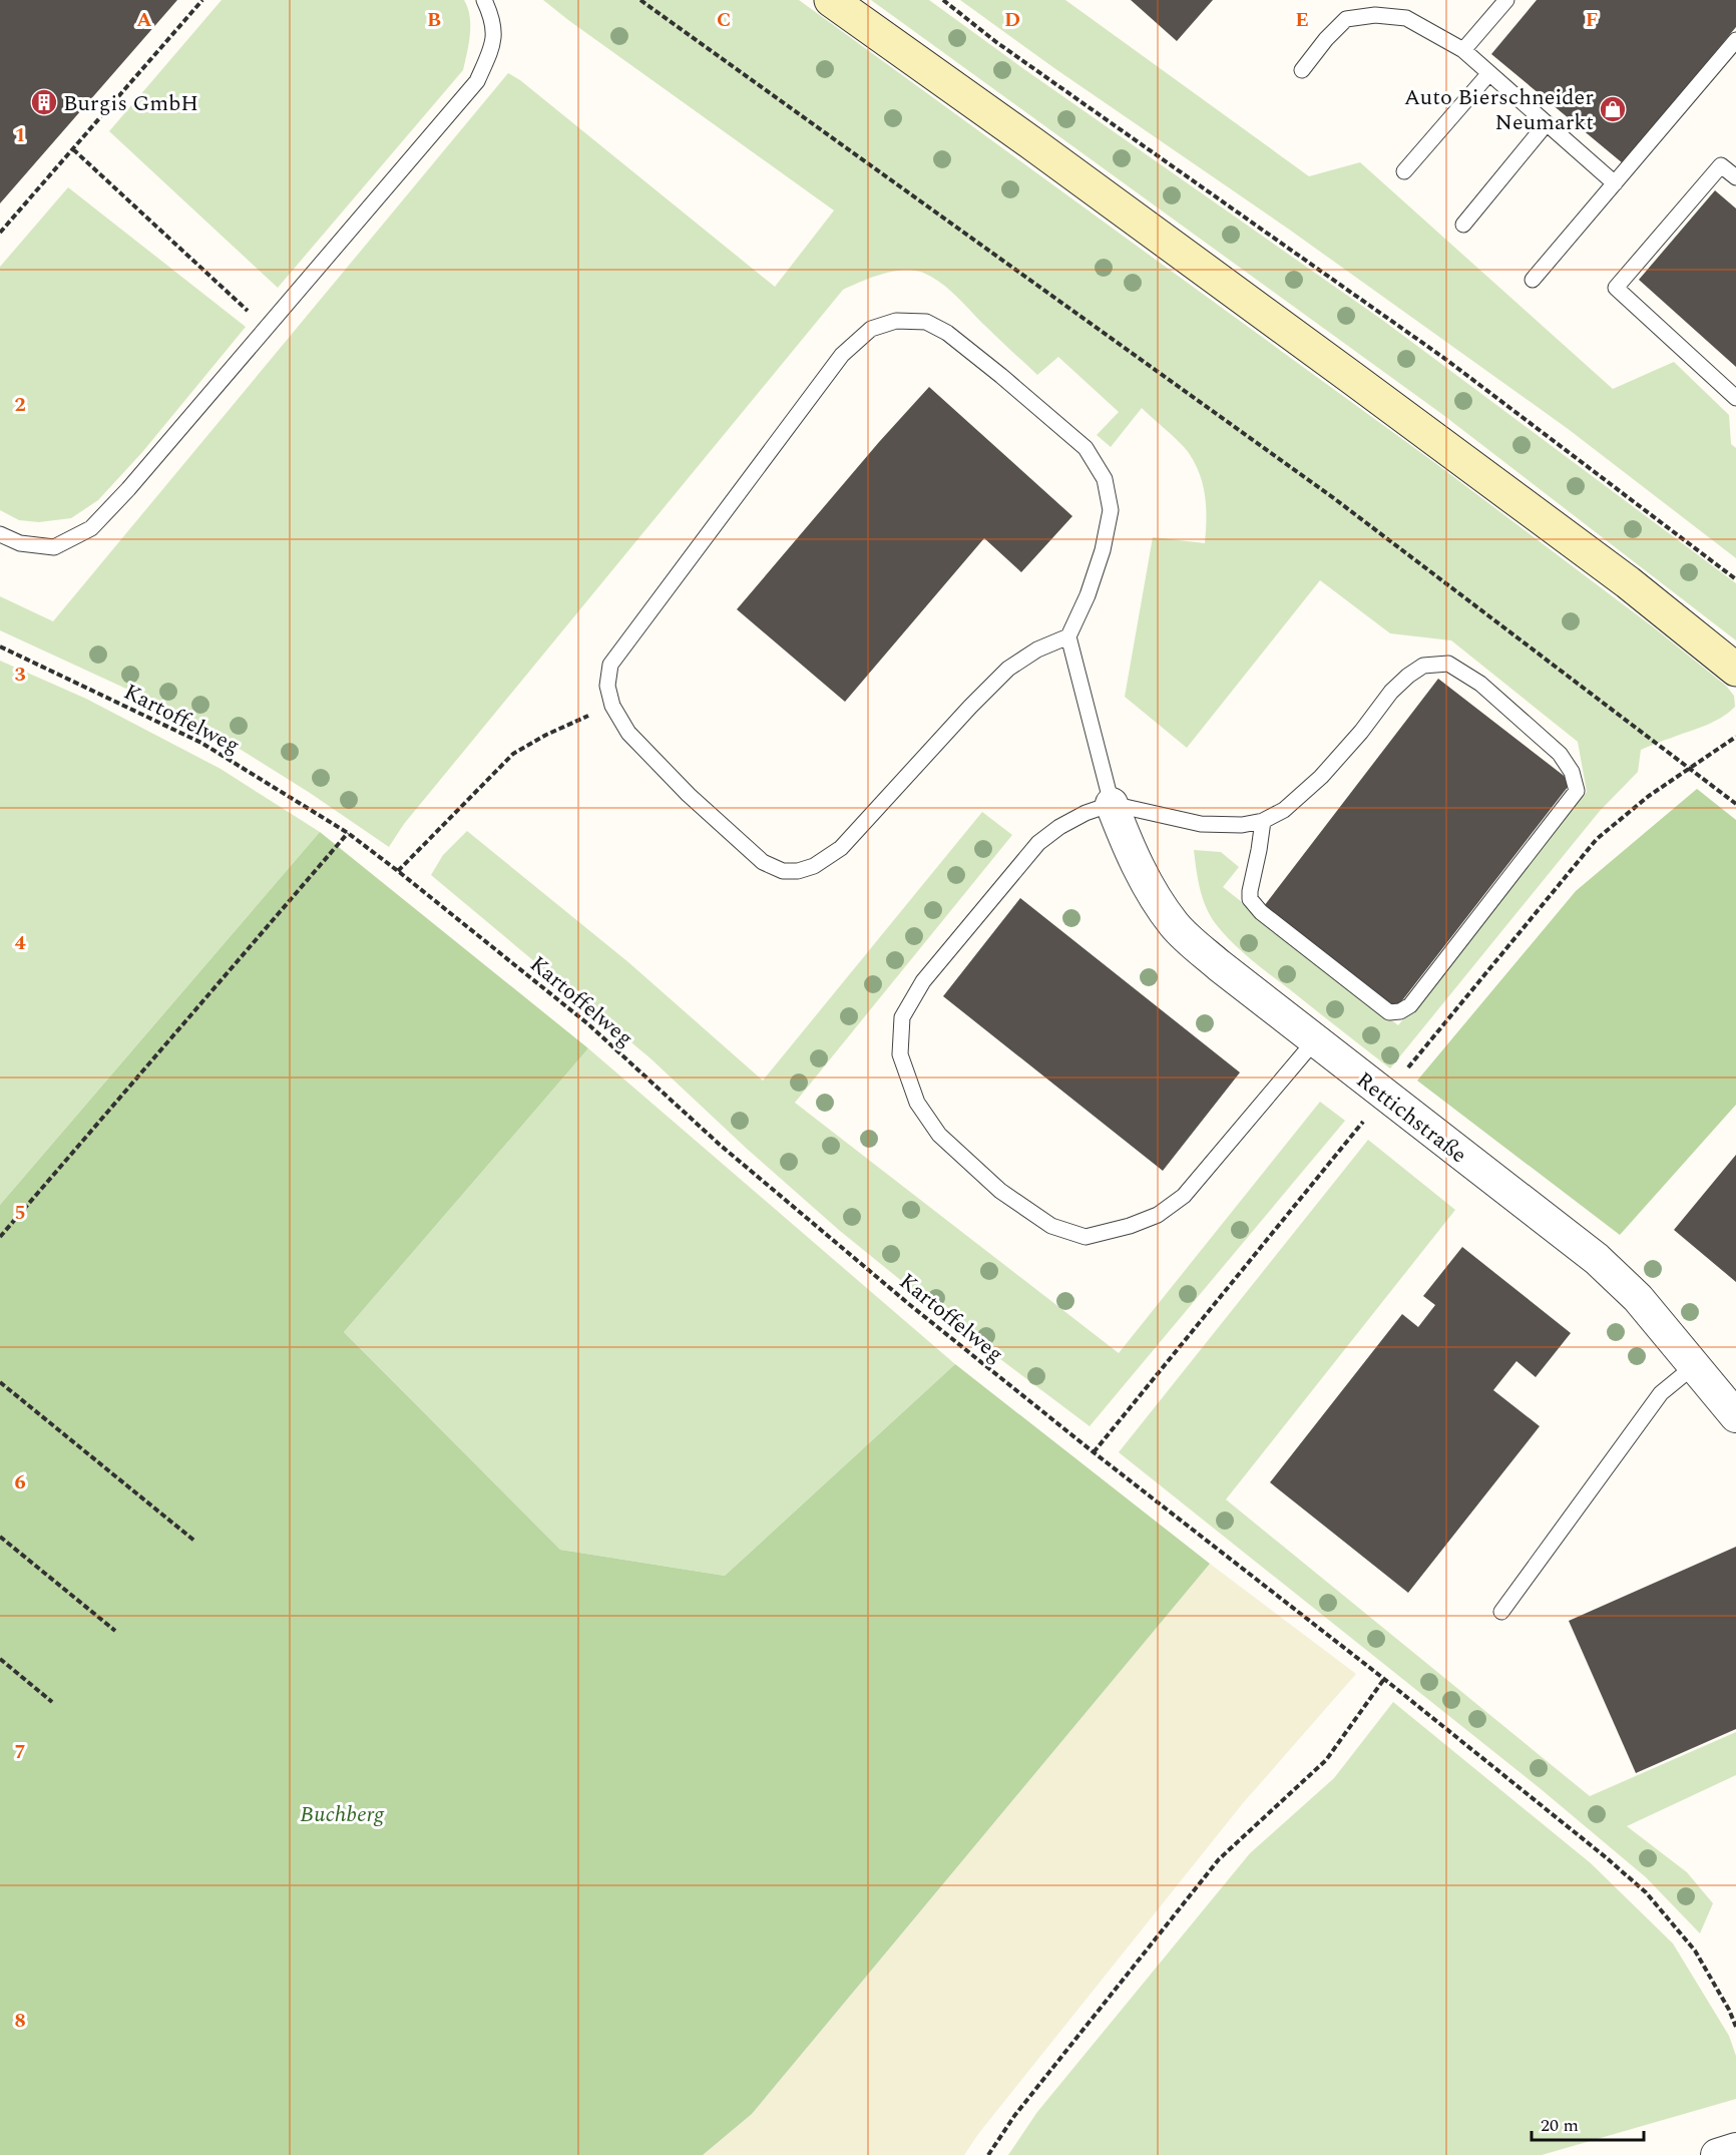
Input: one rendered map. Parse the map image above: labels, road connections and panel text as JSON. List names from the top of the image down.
{
  "streets": {
    "street": ["Rettichstraße"],
    "path": ["Kartoffelweg"]
  },
  "parks": ["Buchberg"],
  "places": {
    "building": ["Burgis GmbH"],
    "shop": ["Auto Bierschneider Neumarkt"]
  },
  "scale_bar": "20 m",
  "grid": {
    "columns": [
      "A",
      "B",
      "C",
      "D",
      "E",
      "F"
    ],
    "rows": [
      "1",
      "2",
      "3",
      "4",
      "5",
      "6",
      "7",
      "8"
    ]
  }
}
